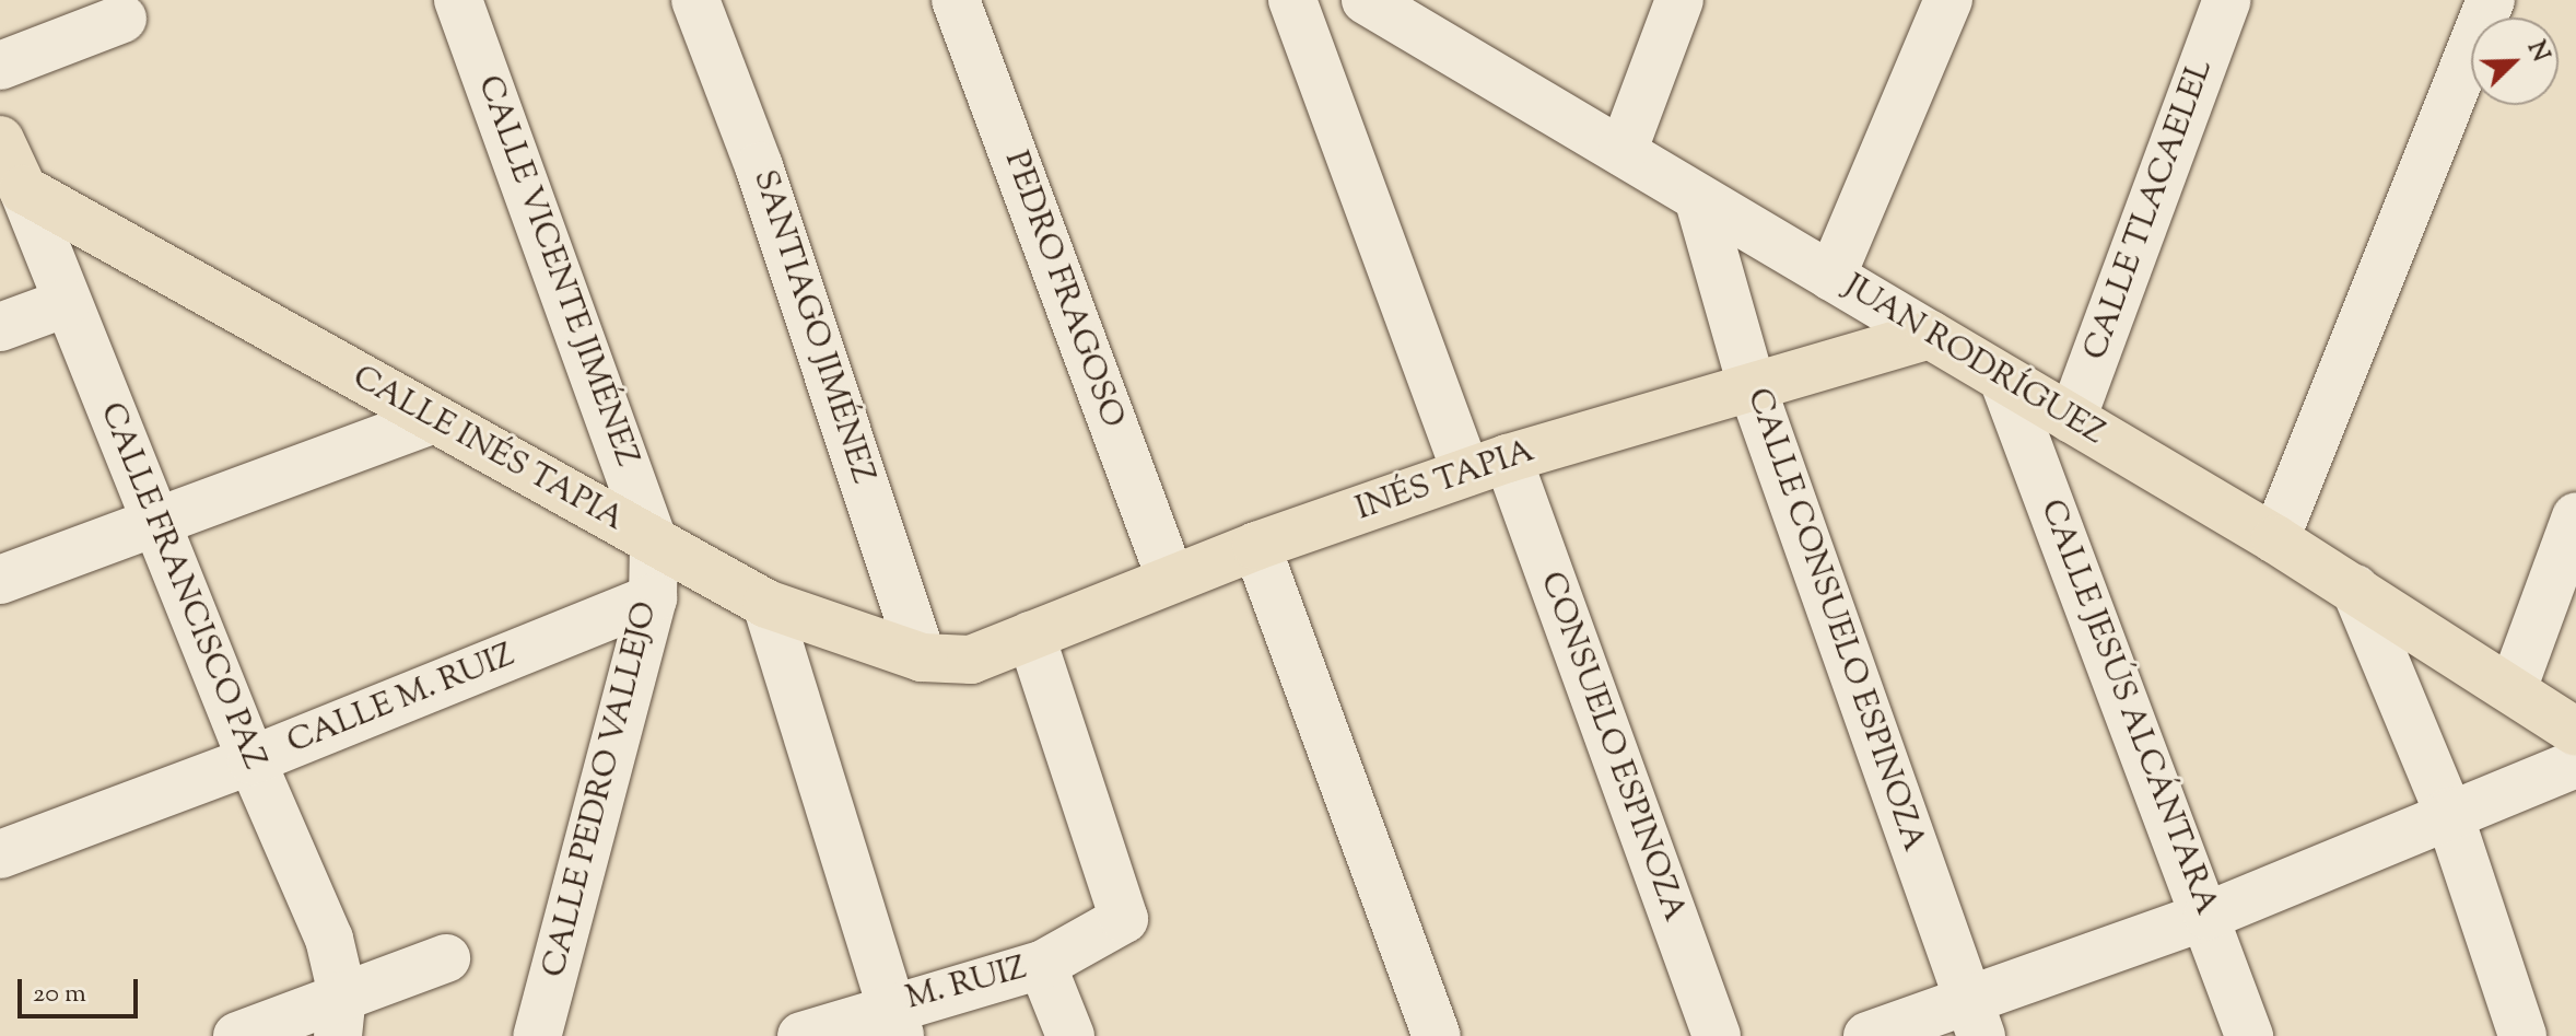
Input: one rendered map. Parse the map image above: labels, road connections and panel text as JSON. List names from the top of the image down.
{
  "streets": {
    "main road": [
      "JUAN RODRÍGUEZ",
      "CALLE INÉS TAPIA",
      "INÉS TAPIA",
      "CALLE FRANCISCO PAZ"
    ],
    "street": [
      "CALLE TLACAELEL",
      "CALLE VICENTE JIMÉNEZ",
      "PEDRO FRAGOSO",
      "SANTIAGO JIMÉNEZ",
      "CALLE CONSUELO ESPINOZA",
      "CALLE M. RUIZ",
      "CALLE JESÚS ALCÁNTARA",
      "CONSUELO ESPINOZA",
      "CALLE PEDRO VALLEJO",
      "M. RUIZ"
    ]
  },
  "crossings": [
    ["CALLE TLACAELEL", "JUAN RODRÍGUEZ"],
    ["CALLE VICENTE JIMÉNEZ", "CALLE INÉS TAPIA"],
    ["CALLE VICENTE JIMÉNEZ", "CALLE PEDRO VALLEJO"],
    ["PEDRO FRAGOSO", "INÉS TAPIA"],
    ["SANTIAGO JIMÉNEZ", "CALLE INÉS TAPIA"],
    ["JUAN RODRÍGUEZ", "INÉS TAPIA"],
    ["JUAN RODRÍGUEZ", "CALLE CONSUELO ESPINOZA"],
    ["JUAN RODRÍGUEZ", "CALLE JESÚS ALCÁNTARA"],
    ["CALLE INÉS TAPIA", "INÉS TAPIA"],
    ["CALLE INÉS TAPIA", "CALLE FRANCISCO PAZ"],
    ["CALLE INÉS TAPIA", "CALLE PEDRO VALLEJO"],
    ["INÉS TAPIA", "CALLE CONSUELO ESPINOZA"],
    ["INÉS TAPIA", "CONSUELO ESPINOZA"],
    ["INÉS TAPIA", "M. RUIZ"],
    ["CALLE FRANCISCO PAZ", "CALLE M. RUIZ"],
    ["CALLE M. RUIZ", "CALLE PEDRO VALLEJO"]
  ],
  "scale_bar": "20 m",
  "north": "top right"
}
